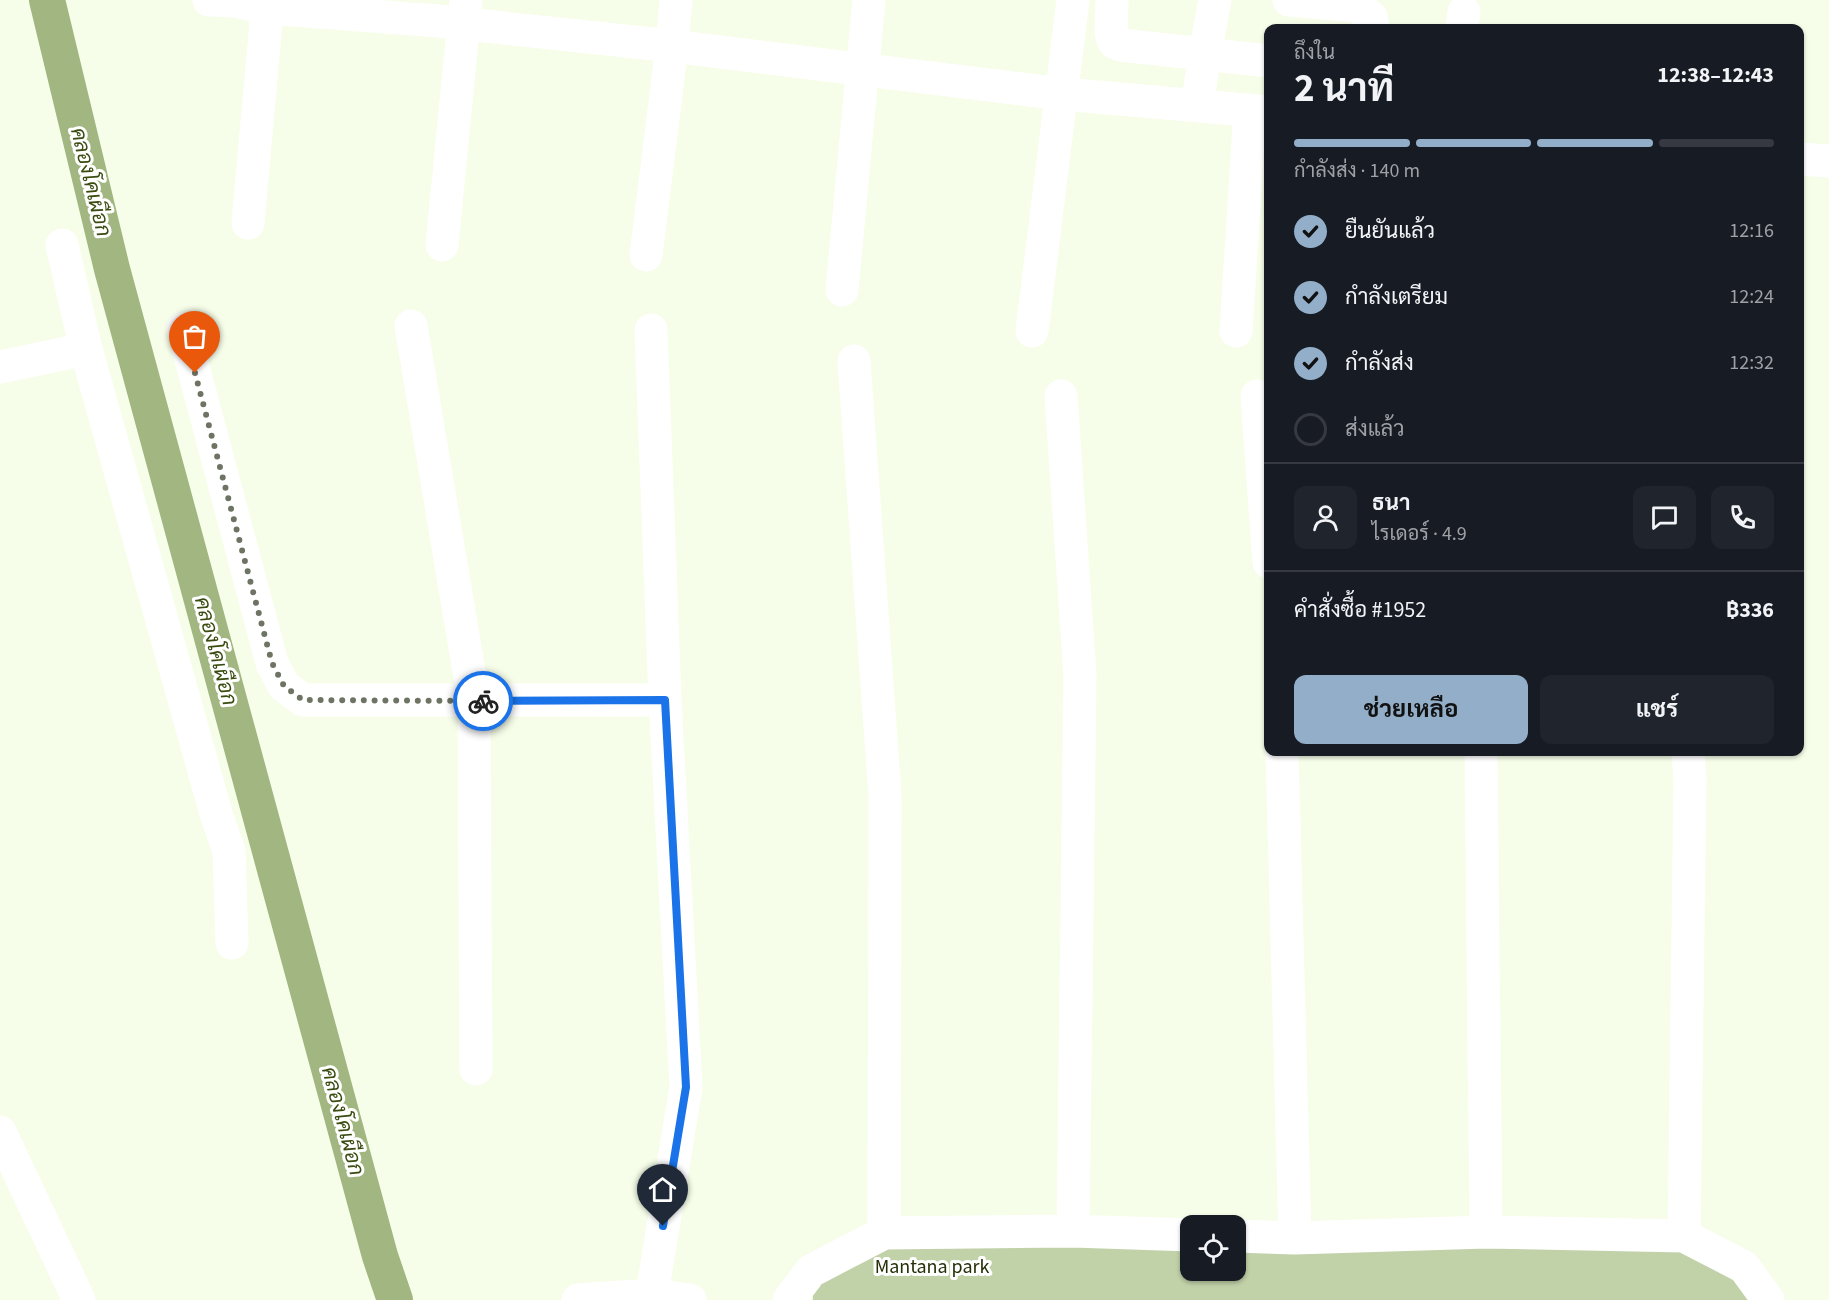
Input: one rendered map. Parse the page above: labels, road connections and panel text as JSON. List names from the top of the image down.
{
  "water": ["คลองโคเผือก"],
  "parks": ["Mantana park"],
  "page": {
    "heading": ["2 นาที", "ถึงใน", "12:38–12:43"],
    "panel": [
      "ธนา",
      "ไรเดอร์ · 4.9",
      "คำสั่งซื้อ #1952",
      "฿336"
    ],
    "bar": "กำลังส่ง · 140 m",
    "list": [
      ["ยืนยันแล้ว", "12:16"],
      ["กำลังเตรียม", "12:24"],
      ["กำลังส่ง", "12:32"],
      "ส่งแล้ว"
    ],
    "buttons": ["ช่วยเหลือ", "แชร์"]
  }
}
